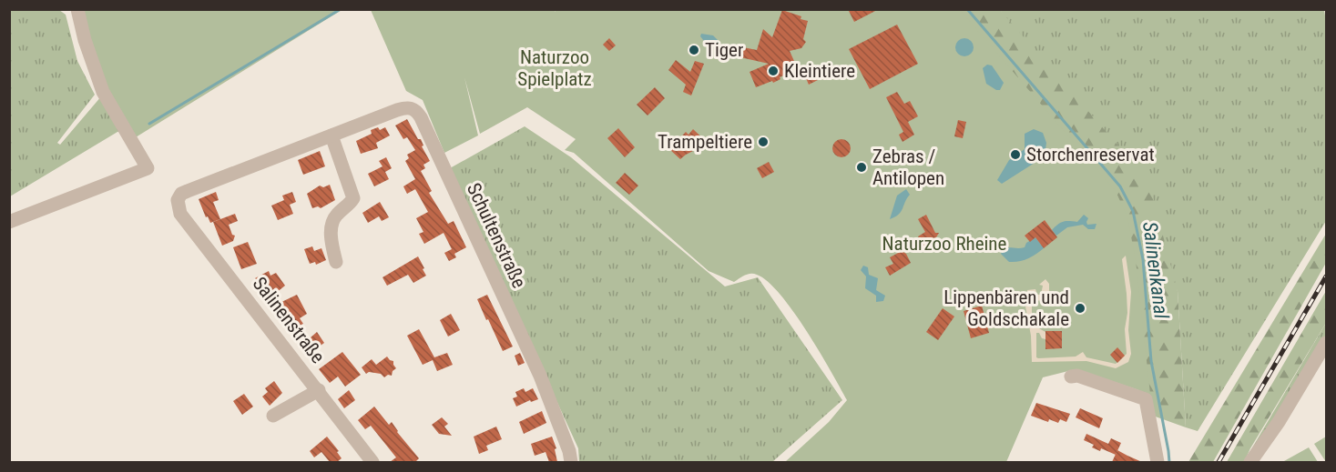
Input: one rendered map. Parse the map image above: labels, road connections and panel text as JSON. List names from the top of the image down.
{
  "streets": {
    "street": ["Schultenstraße", "Salinenstraße"]
  },
  "crossings": [
    ["Schultenstraße", "Salinenstraße"]
  ],
  "water": ["Salinenkanal"],
  "parks": ["Naturzoo Spielplatz", "Naturzoo Rheine"],
  "places": [
    "Tiger",
    "Kleintiere",
    "Trampeltiere",
    "Storchenreservat",
    "Zebras / Antilopen",
    "Lippenbären und Goldschakale"
  ]
}
